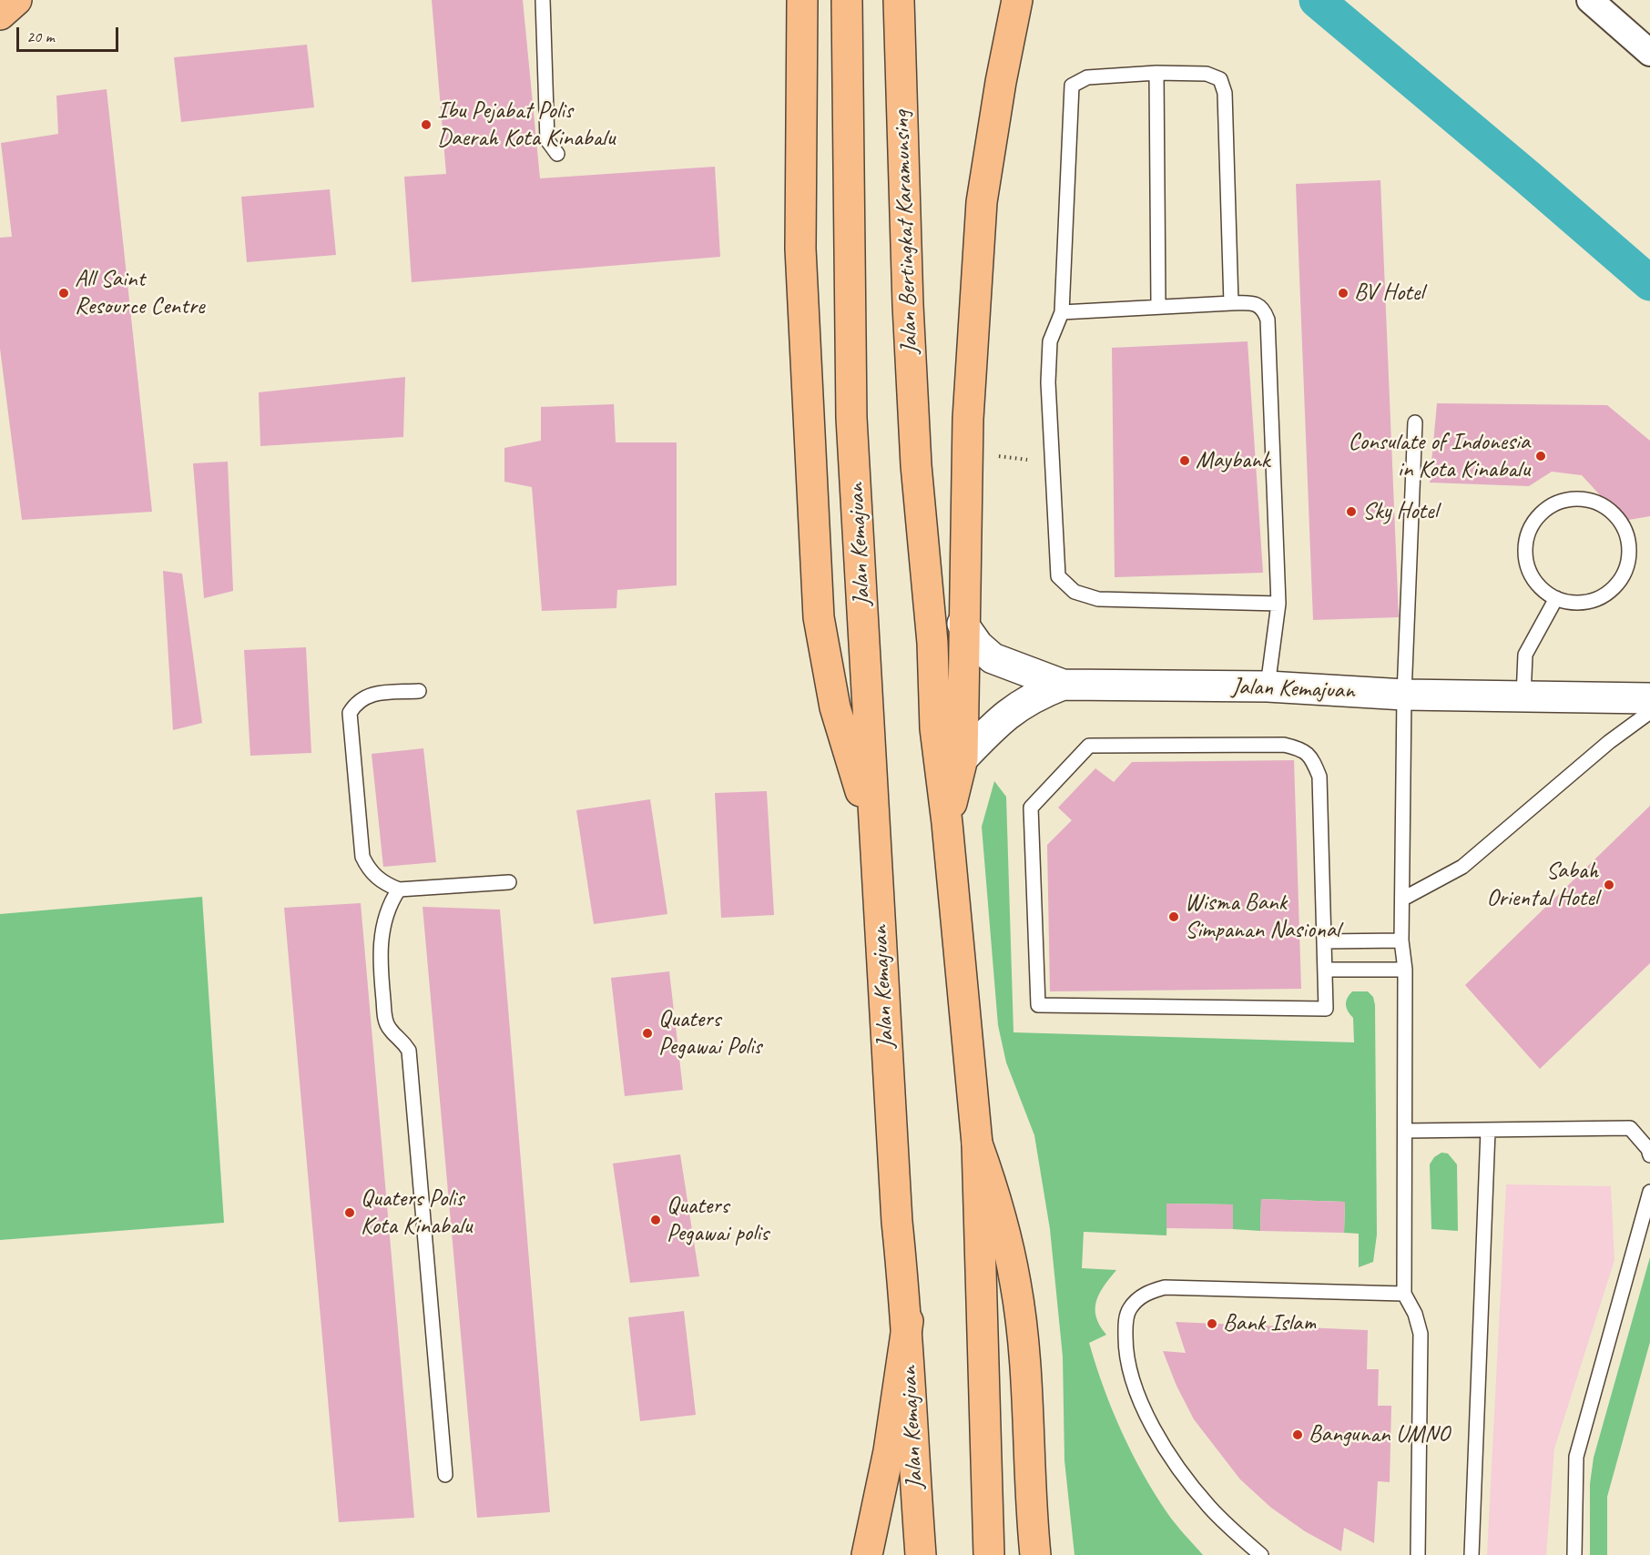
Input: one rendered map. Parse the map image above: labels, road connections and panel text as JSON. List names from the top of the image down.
{
  "streets": {
    "main road": ["Jalan Bertingkat Karamunsing", "Jalan Kemajuan"]
  },
  "places": [
    "Ibu Pejabat Polis Daerah Kota Kinabalu",
    "All Saint Resource Centre",
    "BV Hotel",
    "Consulate of Indonesia in Kota Kinabalu",
    "Maybank",
    "Sky Hotel",
    "Sabah Oriental Hotel",
    "Wisma Bank Simpanan Nasional",
    "Quaters Pegawai Polis",
    "Quaters Polis Kota Kinabalu",
    "Quaters Pegawai polis",
    "Bank Islam",
    "Bangunan UMNO"
  ],
  "scale_bar": "20 m"
}
